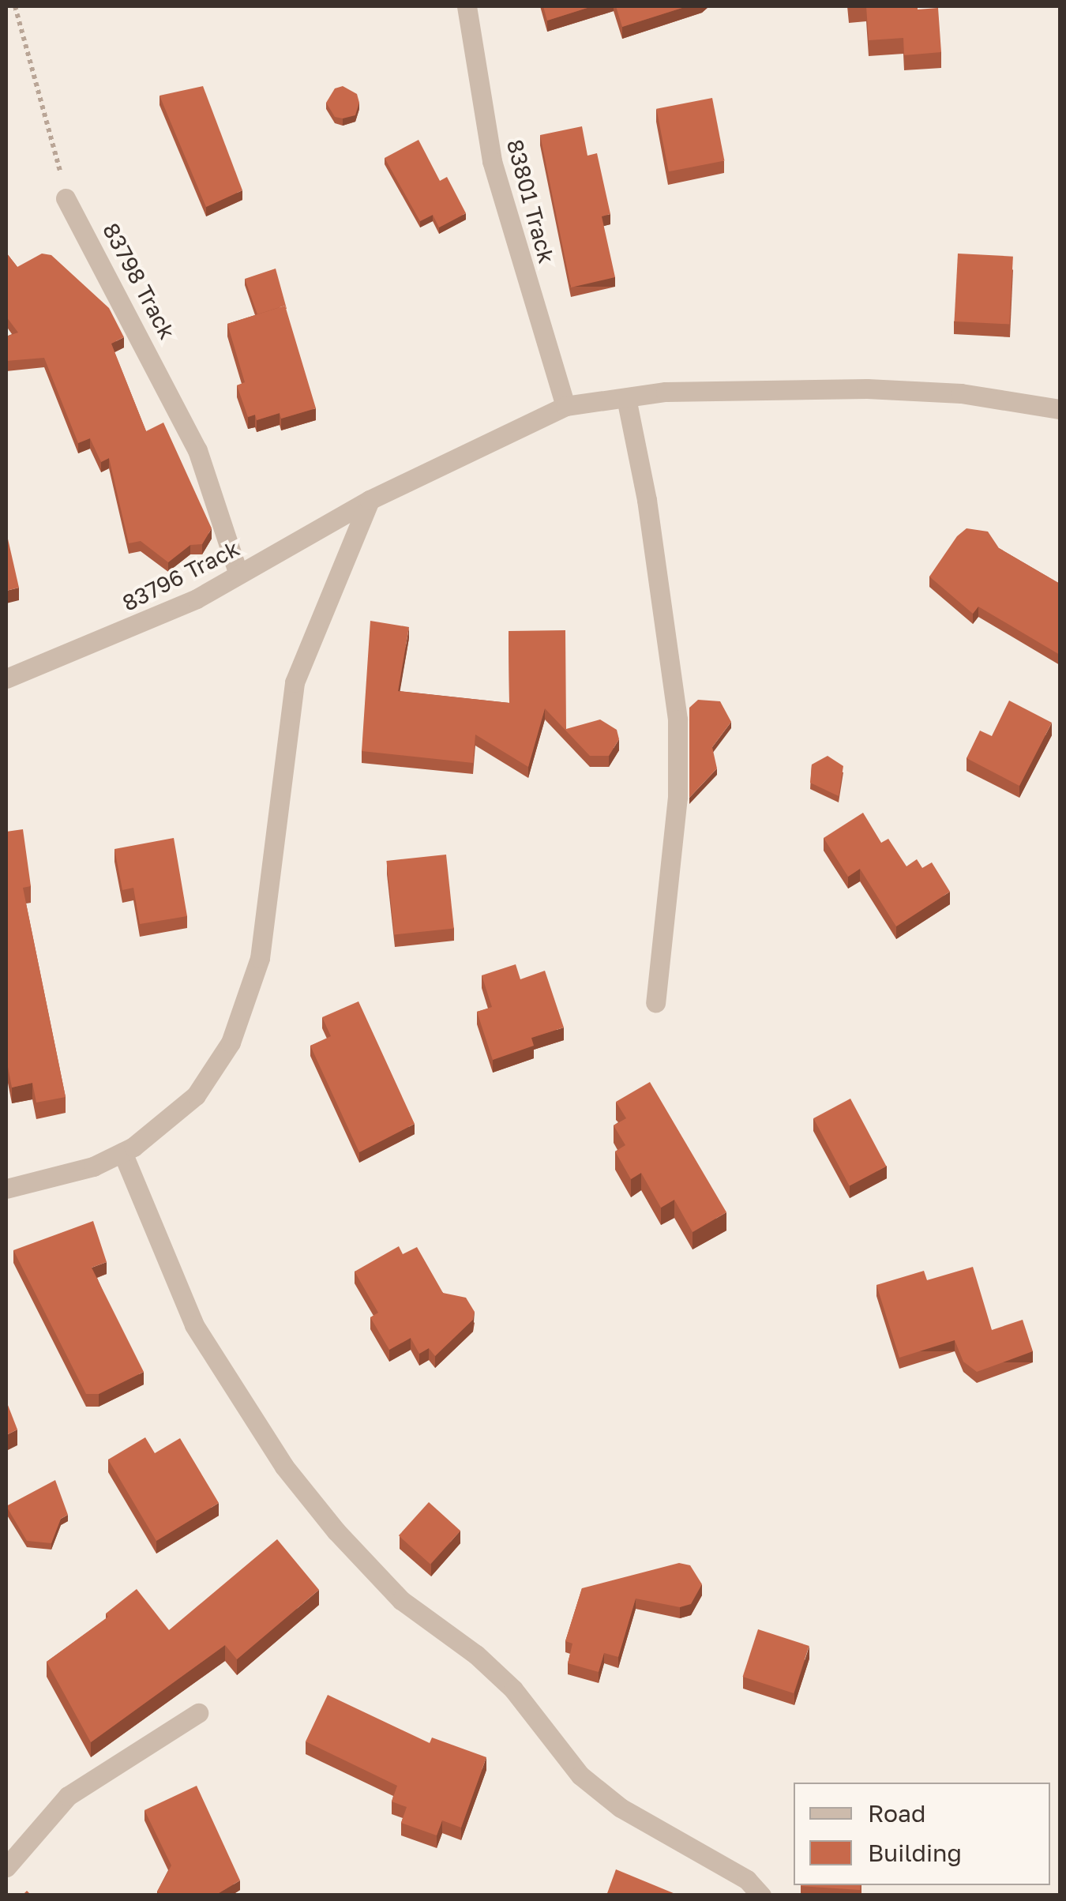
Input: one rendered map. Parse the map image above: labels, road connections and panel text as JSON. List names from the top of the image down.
{
  "streets": {
    "street": ["83801 Track", "83798 Track", "83796 Track"]
  },
  "crossings": [
    ["83801 Track", "83796 Track"],
    ["83798 Track", "83796 Track"]
  ],
  "legend": ["Road", "Building"]
}
